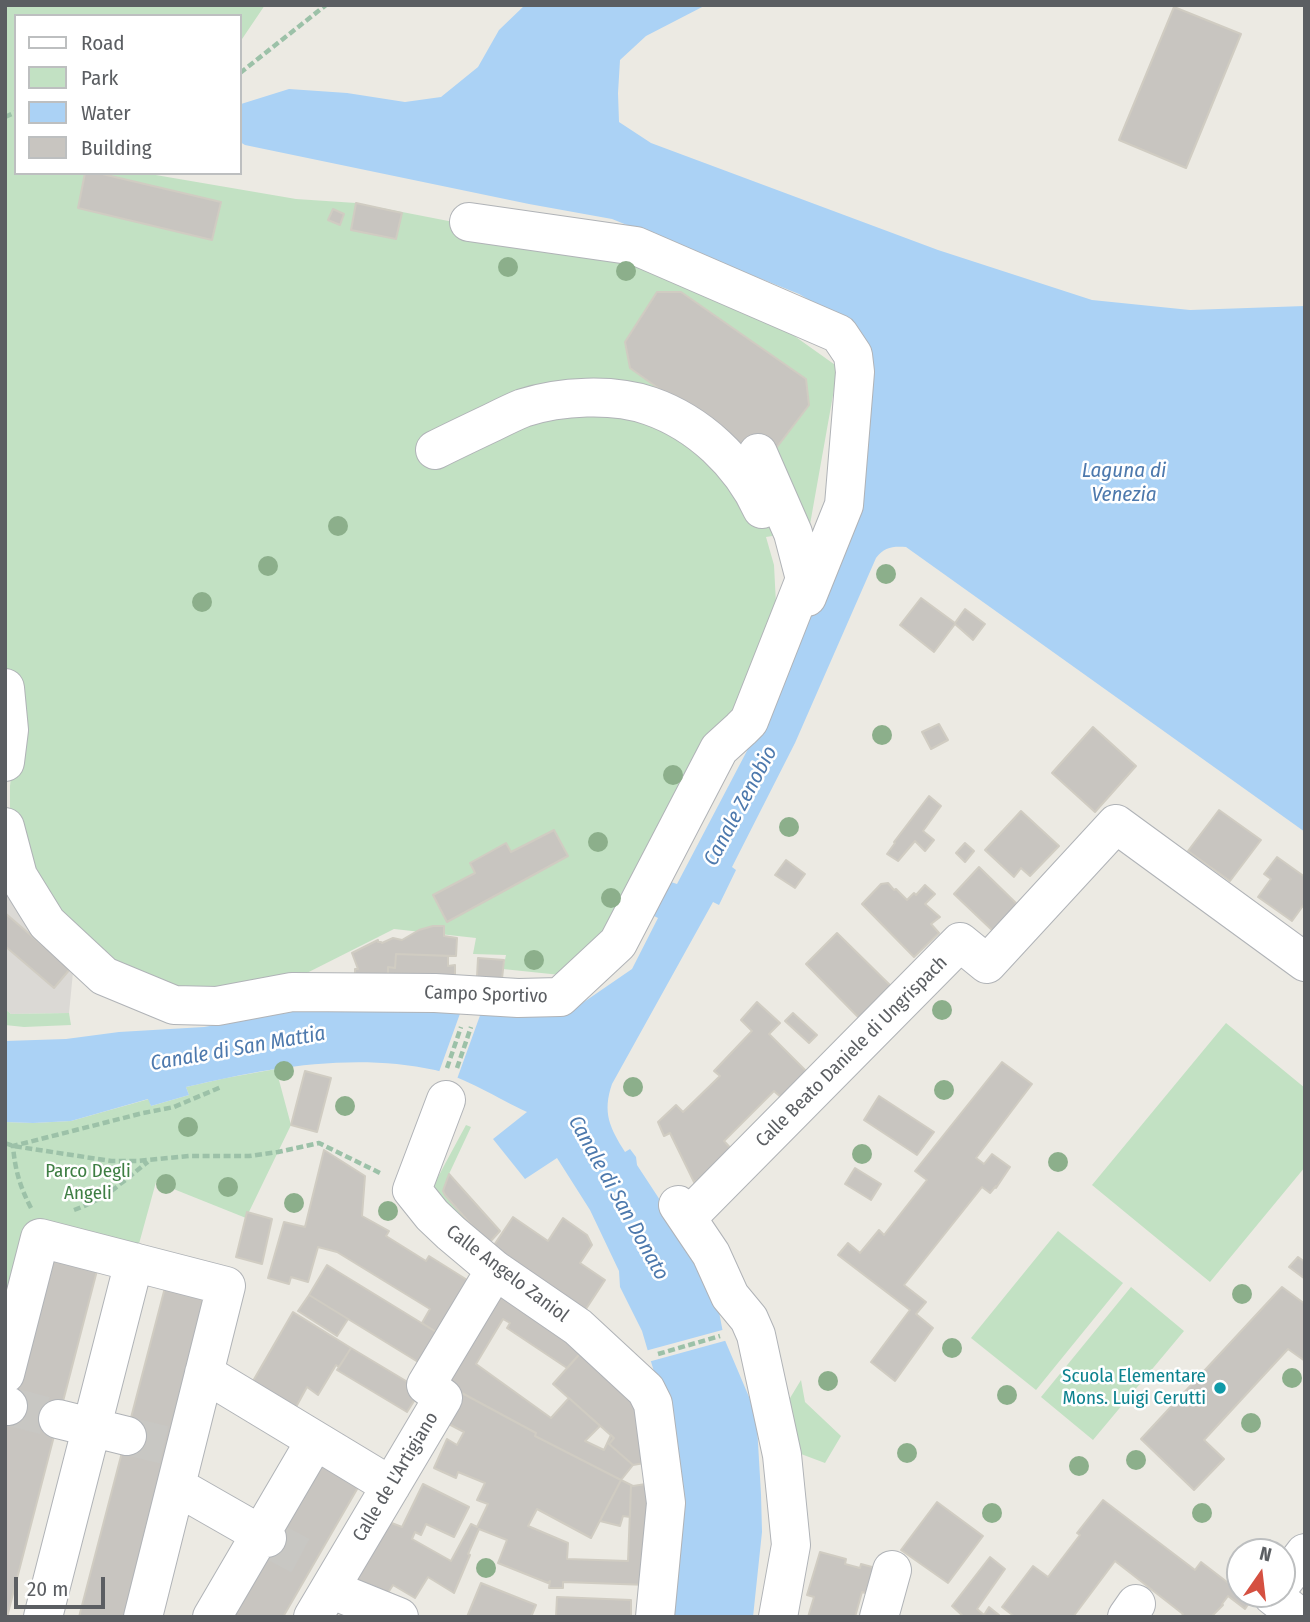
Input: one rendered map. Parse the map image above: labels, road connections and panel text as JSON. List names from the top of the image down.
{
  "streets": {
    "street": [
      "Campo Sportivo",
      "Calle Beato Daniele di Ungrispach",
      "Calle Angelo Zaniol",
      "Calle de L'Artigiano"
    ]
  },
  "crossings": [
    ["Calle Angelo Zaniol", "Calle de L'Artigiano"]
  ],
  "water": [
    "Laguna di Venezia",
    "Canale Zenobio",
    "Canale di San Mattia",
    "Canale di San Donato"
  ],
  "parks": ["Parco Degli Angeli"],
  "places": ["Scuola Elementare Mons. Luigi Cerutti"],
  "legend": [
    "Road",
    "Park",
    "Water",
    "Building"
  ],
  "scale_bar": "20 m",
  "north": "top"
}
